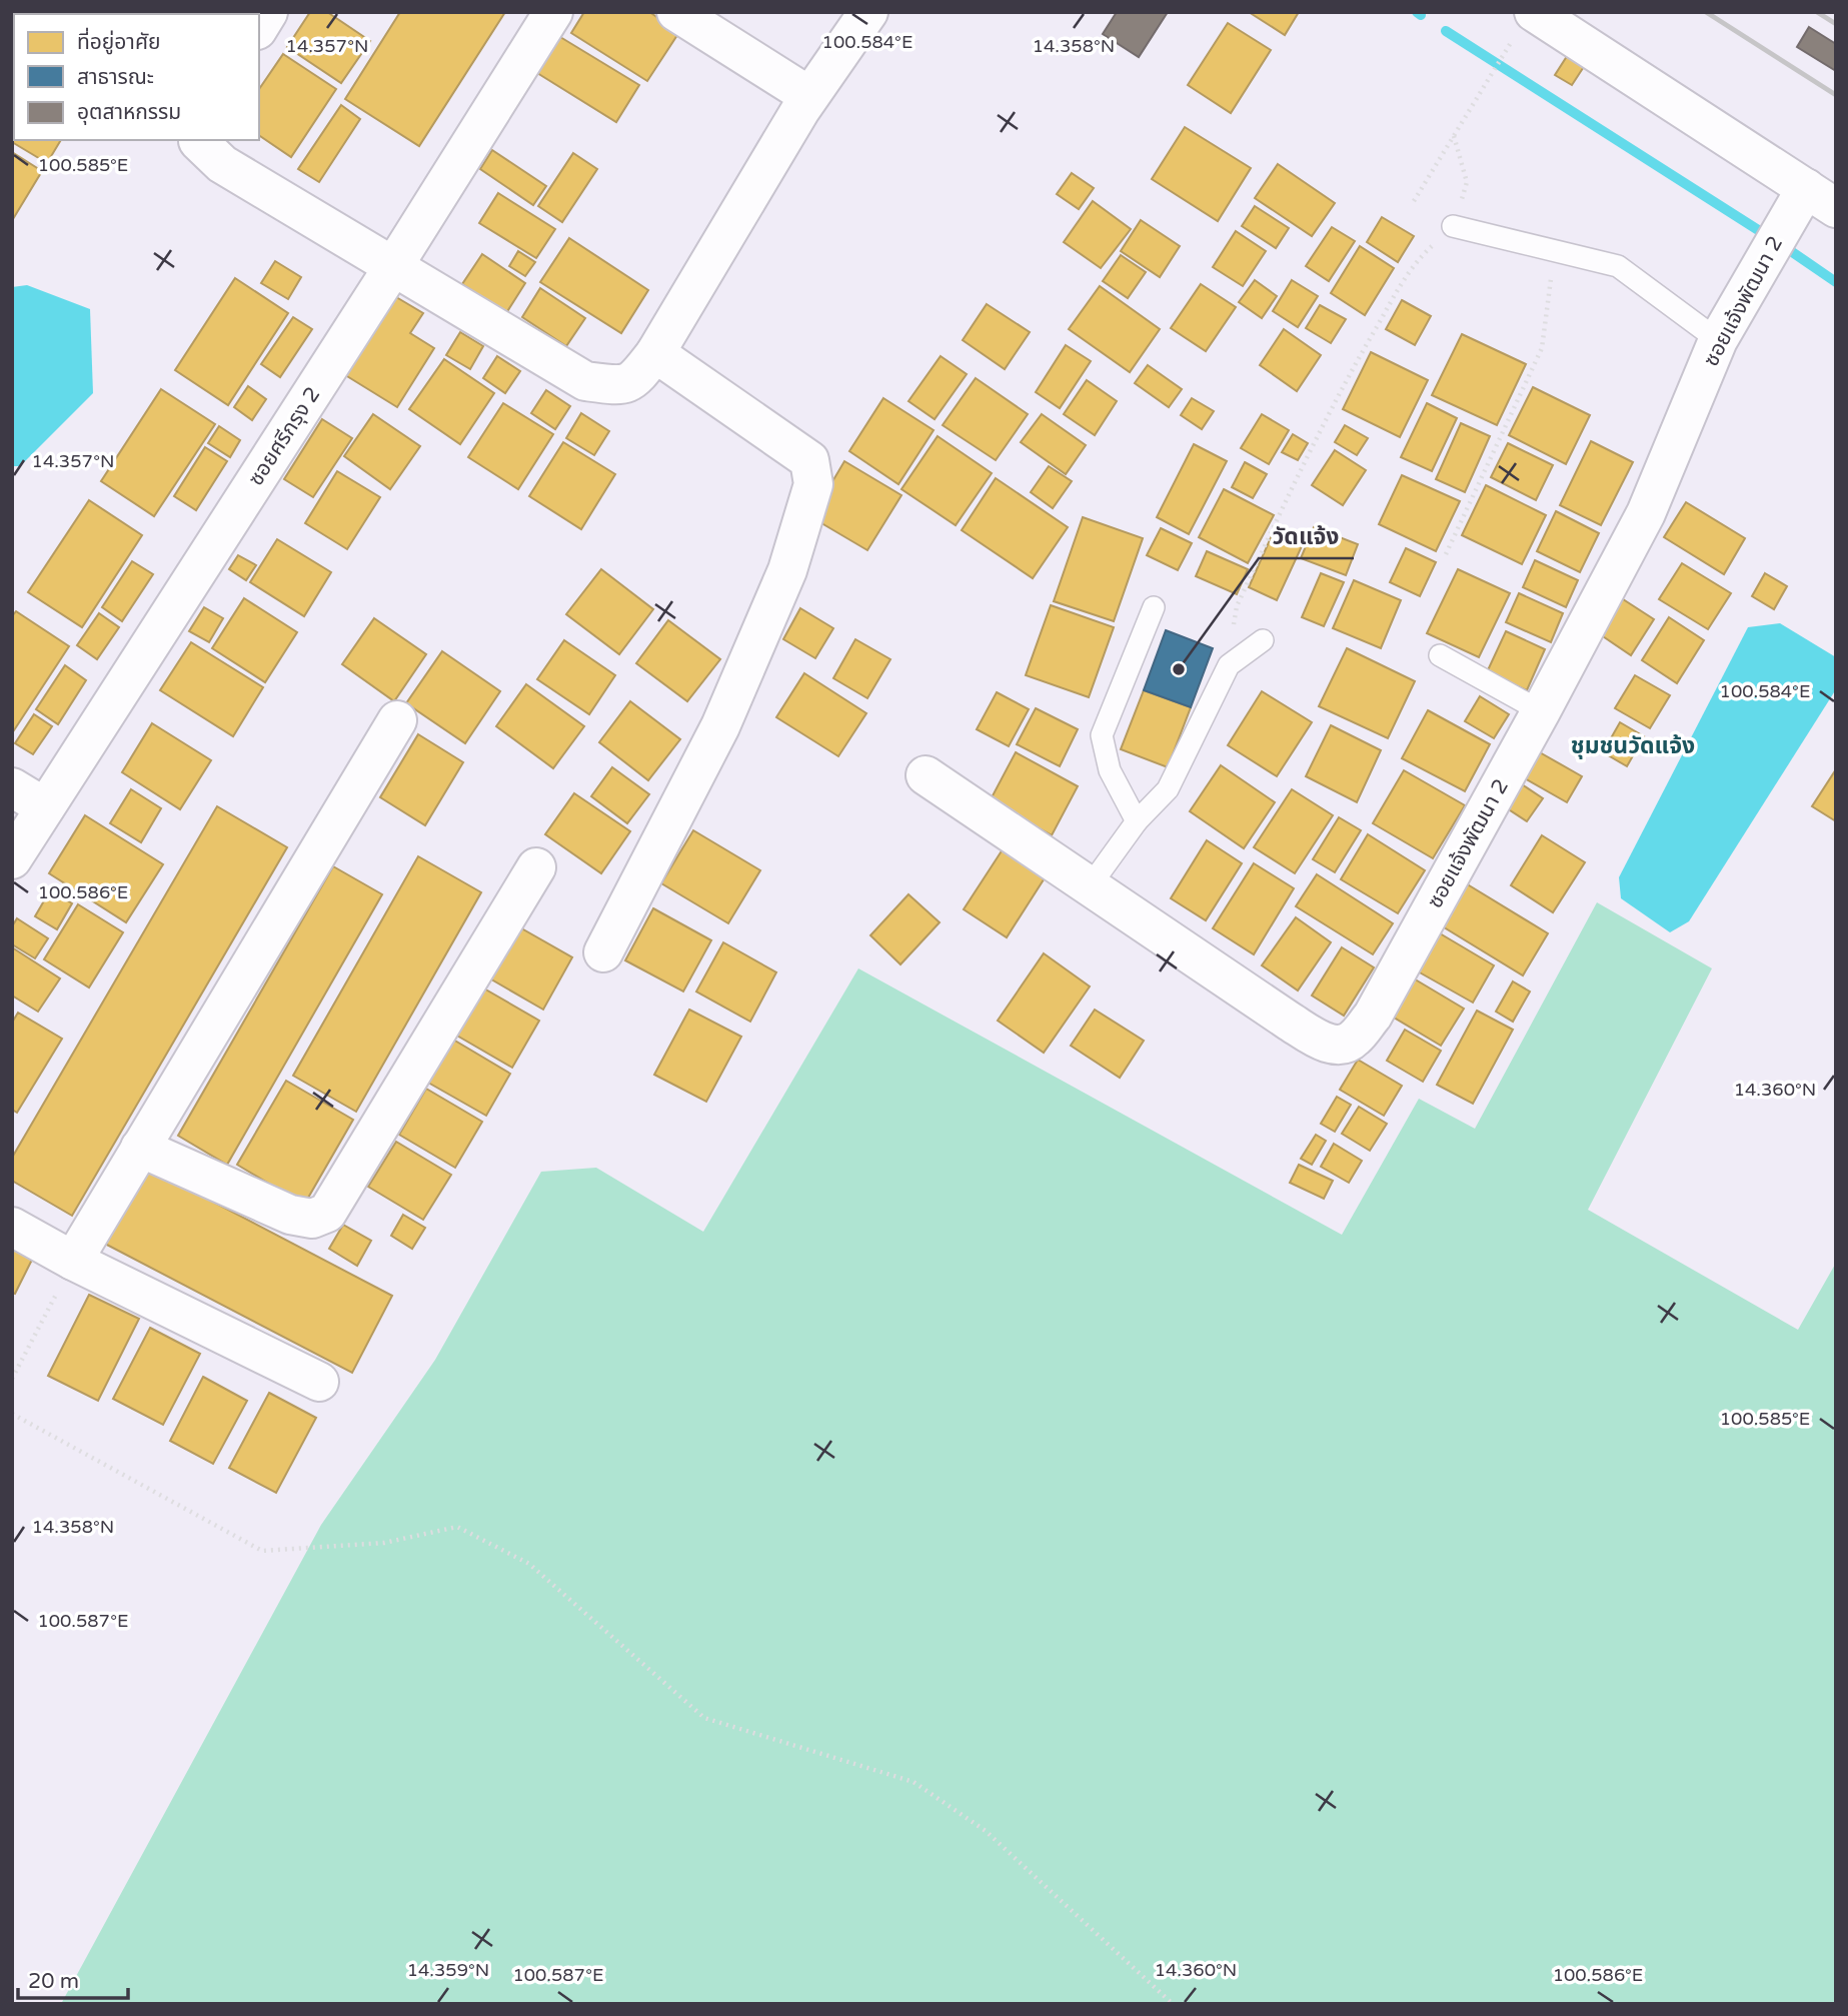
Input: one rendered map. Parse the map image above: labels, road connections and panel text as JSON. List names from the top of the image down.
{
  "streets": {
    "street": ["ซอยแจ้งพัฒนา 2", "ซอยศรีกรุง 2"]
  },
  "districts": ["ชุมชนวัดแจ้ง"],
  "places": ["วัดแจ้ง"],
  "legend": ["ที่อยู่อาศัย", "สาธารณะ", "อุตสาหกรรม"],
  "scale_bar": "20 m",
  "coordinates": [
    "100.584°E",
    "14.357°N",
    "14.358°N",
    "100.585°E",
    "100.586°E",
    "14.360°N",
    "100.587°E",
    "14.359°N"
  ]
}
